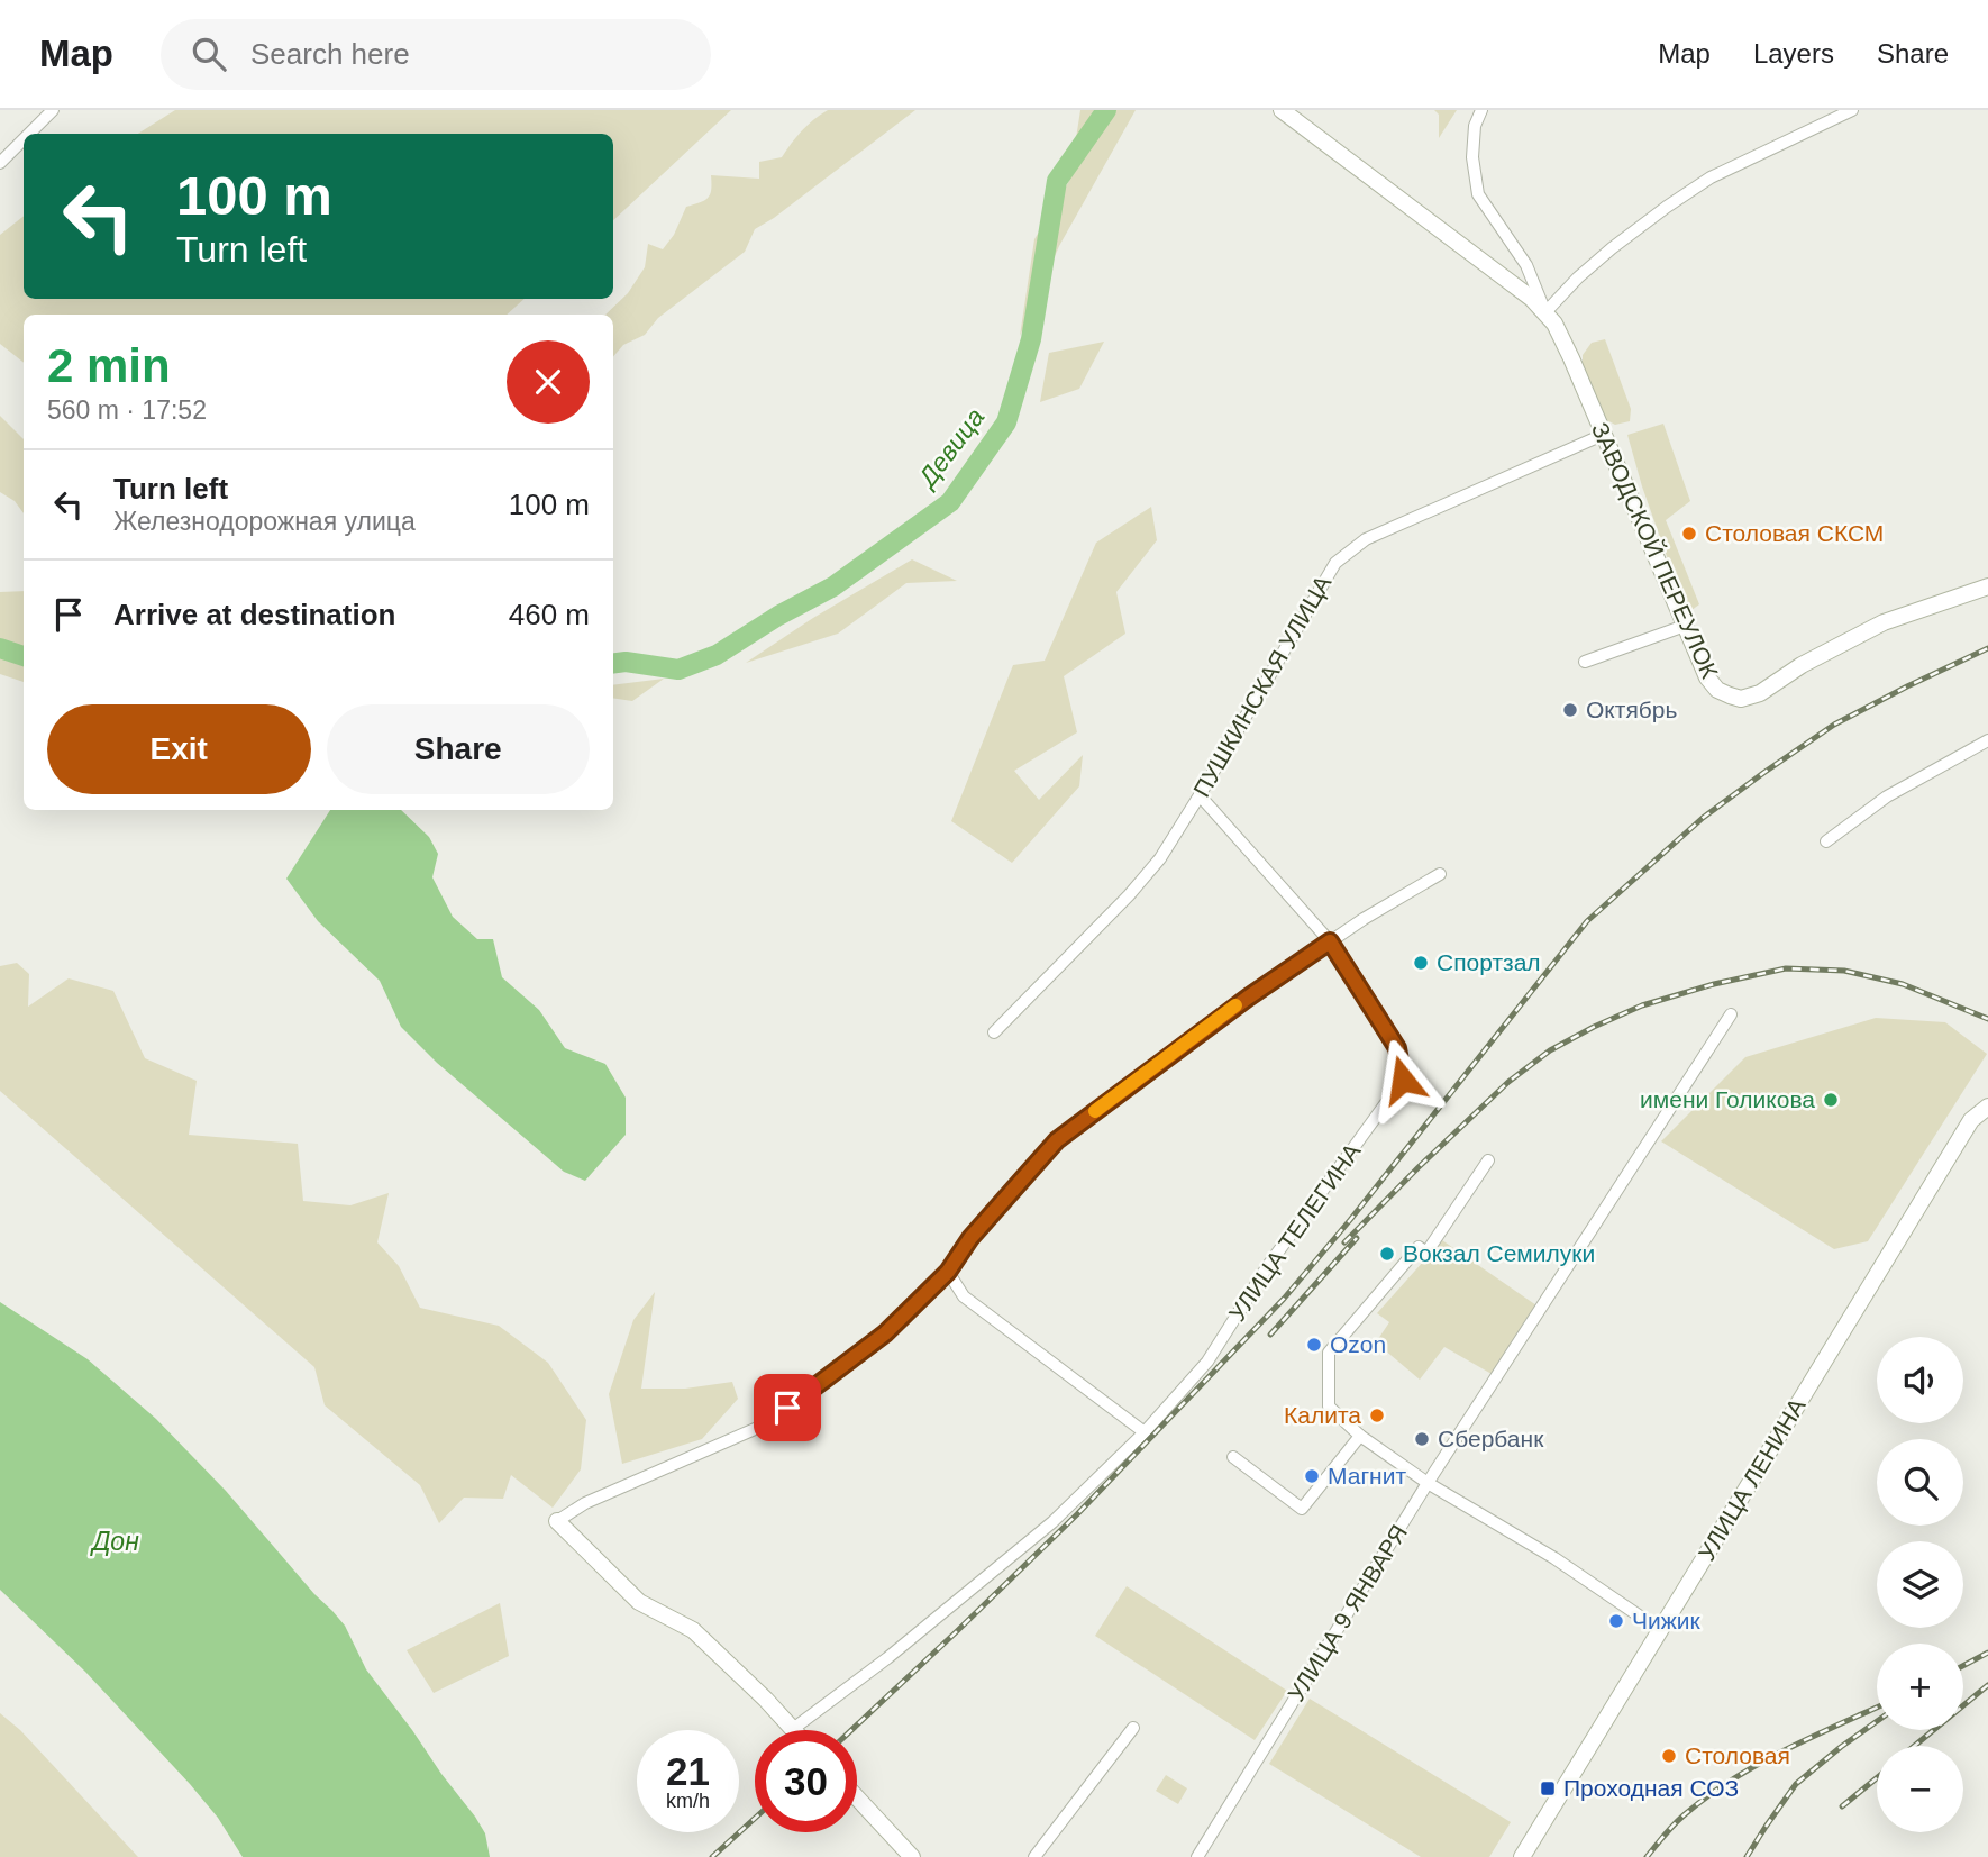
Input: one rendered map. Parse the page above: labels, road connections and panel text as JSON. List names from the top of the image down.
{
  "streets": {
    "street": [
      "ЗАВОДСКОЙ ПЕРЕУЛОК",
      "ПУШКИНСКАЯ УЛИЦА",
      "УЛИЦА ТЕЛЕГИНА",
      "УЛИЦА ЛЕНИНА",
      "УЛИЦА 9 ЯНВАРЯ"
    ]
  },
  "crossings": [
    ["ЗАВОДСКОЙ ПЕРЕУЛОК", "ПУШКИНСКАЯ УЛИЦА"],
    ["ПУШКИНСКАЯ УЛИЦА", "УЛИЦА ТЕЛЕГИНА"]
  ],
  "water": ["Девица", "Дон"],
  "places": {
    "other": [
      "Столовая СКСМ",
      "Октябрь",
      "Спортзал",
      "имени Голикова",
      "Вокзал Семилуки",
      "Ozon",
      "Калита",
      "Сбербанк",
      "Магнит",
      "Чижик",
      "Столовая"
    ],
    "transit": ["Проходная СОЗ"]
  },
  "page": {
    "header": "Map",
    "search": "Search here",
    "nav": ["Map", "Layers", "Share"],
    "turn": ["100 m", "Turn left"],
    "heading": ["2 min", "560 m · 17:52"],
    "list": [
      {
        "name": "Turn left",
        "note": "Железнодорожная улица",
        "value": "100 m"
      },
      {
        "name": "Arrive at destination",
        "value": "460 m"
      }
    ],
    "buttons": ["Exit", "Share"],
    "map_buttons": ["+", "−"],
    "speed": "21 km/h",
    "limit": "30"
  }
}
